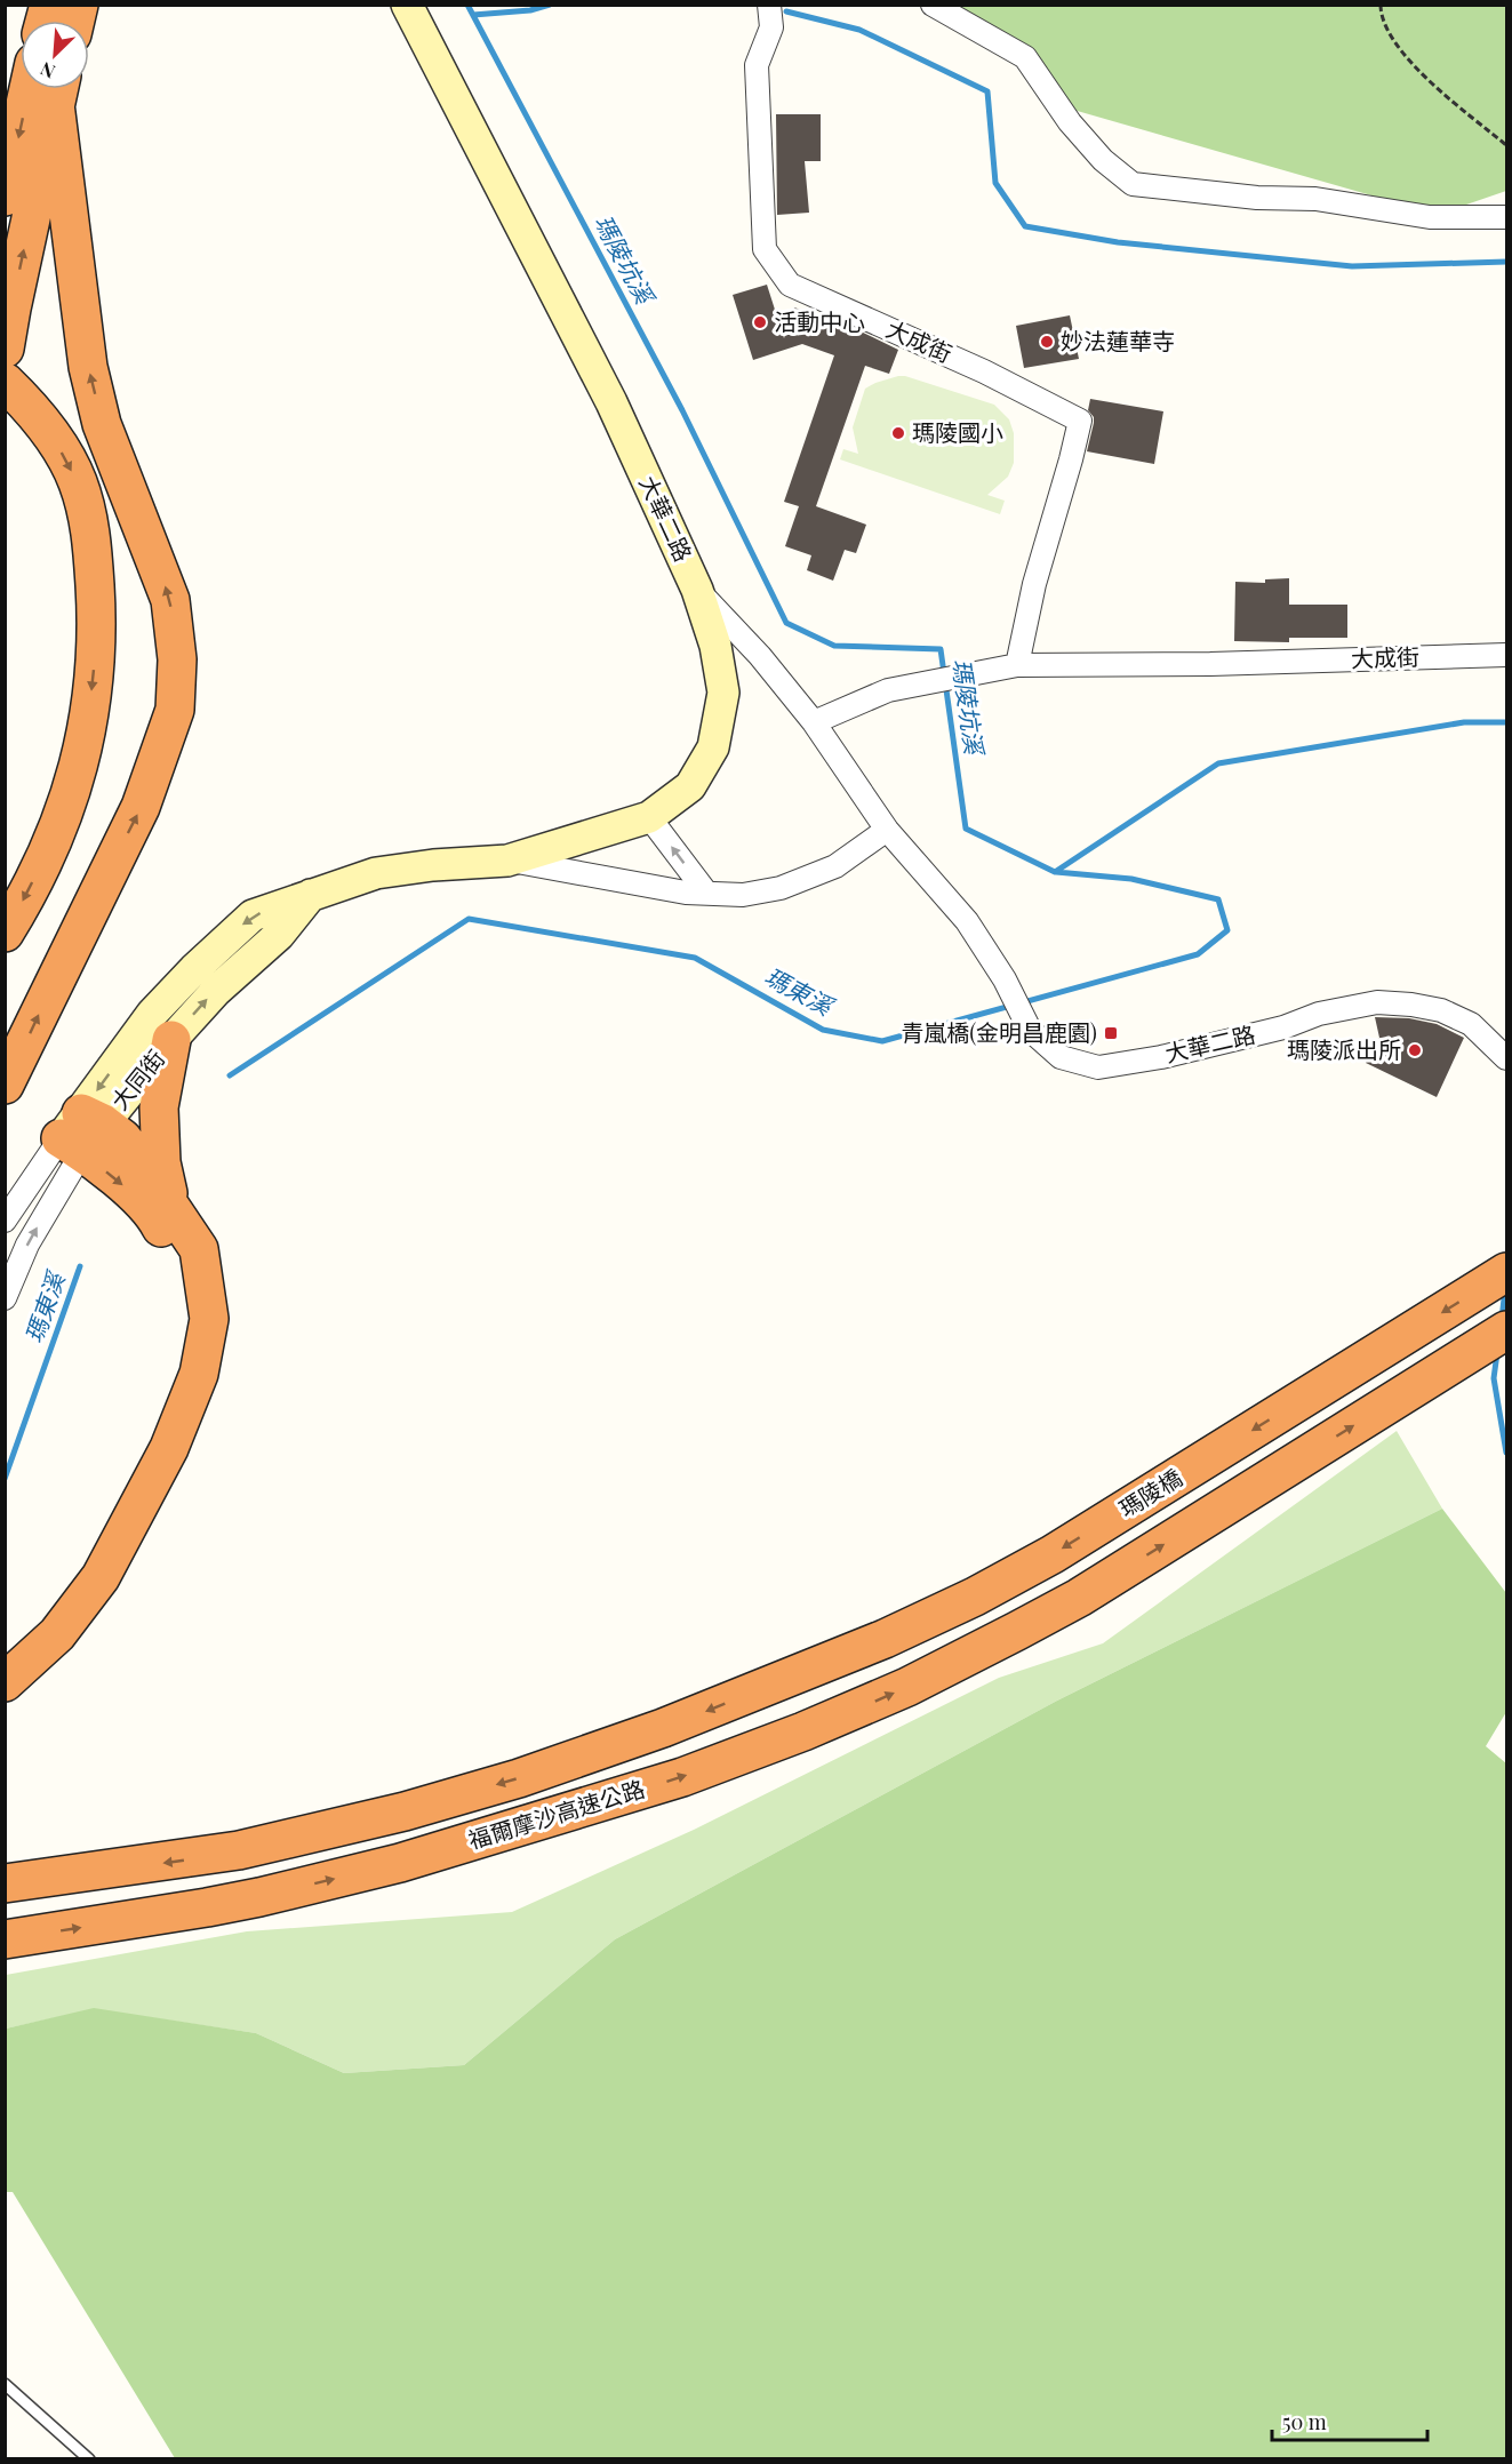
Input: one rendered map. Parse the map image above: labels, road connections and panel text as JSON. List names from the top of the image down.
{
  "streets": {
    "highway": ["瑪陵橋", "福爾摩沙高速公路"],
    "street": ["大成街", "大華二路", "大同街"]
  },
  "crossings": [
    ["大成街", "大華二路"],
    ["大華二路", "大同街"],
    ["瑪陵橋", "福爾摩沙高速公路"]
  ],
  "one_way": ["瑪陵橋"],
  "water": ["瑪陵坑溪", "瑪東溪"],
  "places": {
    "other": [
      "活動中心",
      "妙法蓮華寺",
      "瑪陵國小",
      "瑪陵派出所"
    ],
    "transit": ["青嵐橋(金明昌鹿園)"]
  },
  "scale_bar": "50 m",
  "north": "bottom left"
}
